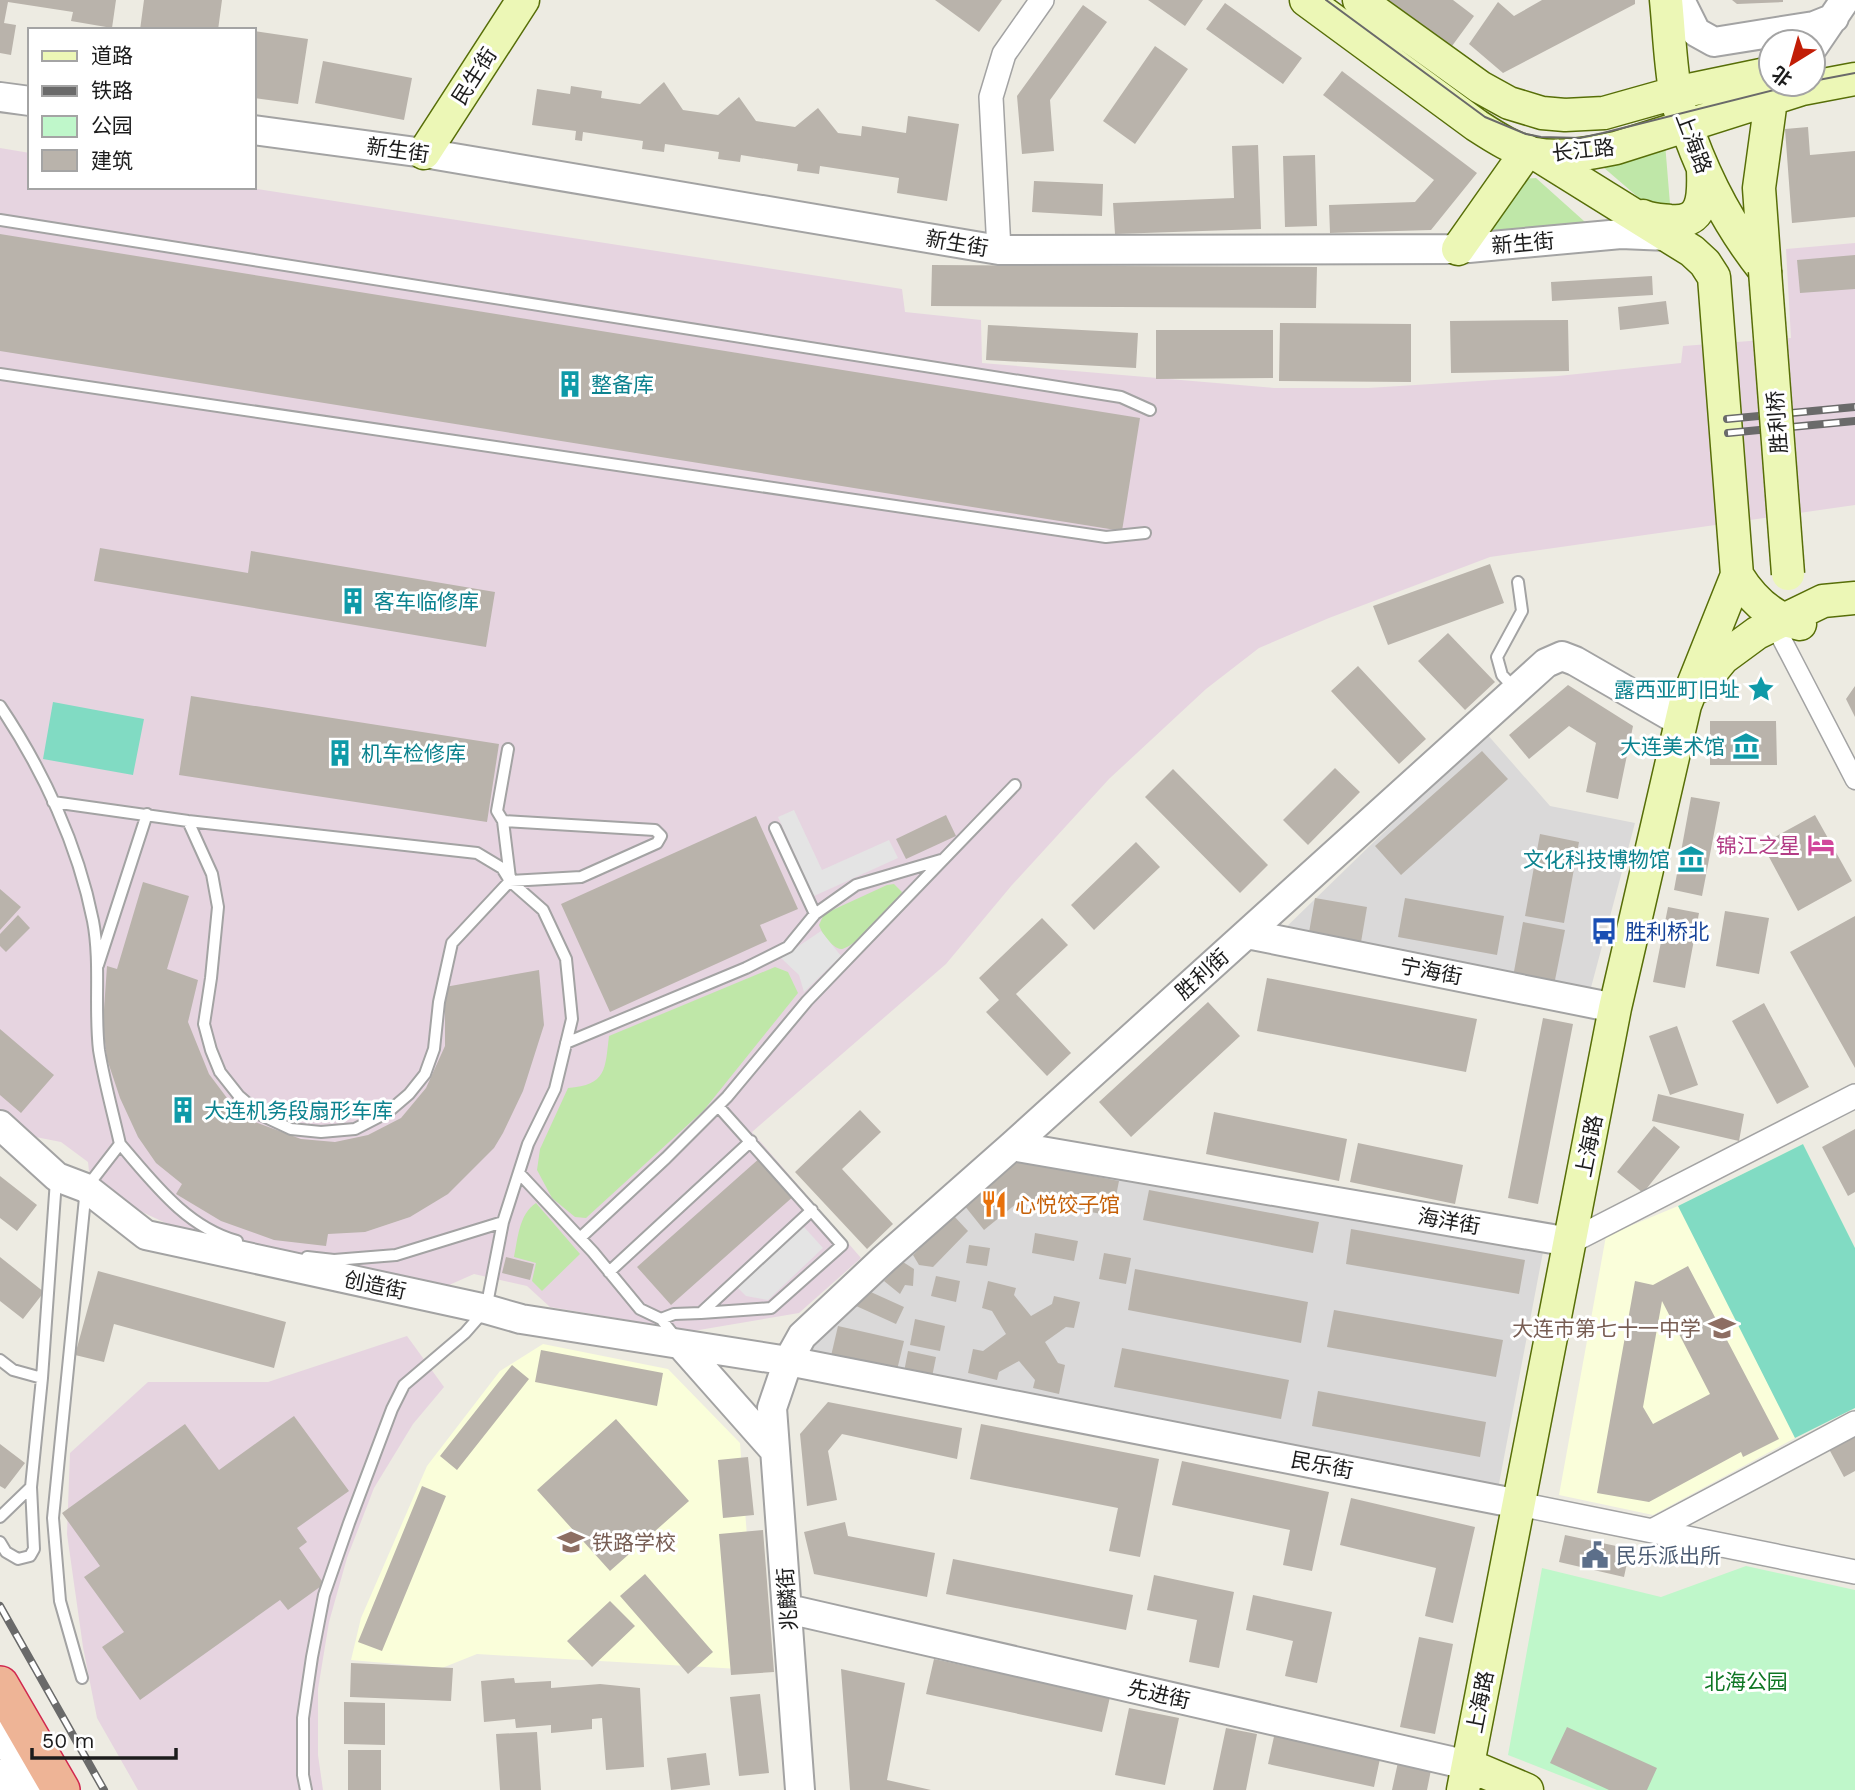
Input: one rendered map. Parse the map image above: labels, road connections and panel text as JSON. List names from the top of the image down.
{
  "streets": {
    "main road": [
      "民生街",
      "上海路",
      "长江路",
      "胜利桥",
      "先进街"
    ],
    "street": [
      "新生街",
      "宁海街",
      "胜利街",
      "海洋街",
      "创造街",
      "民乐街",
      "兆麟街"
    ]
  },
  "crossings": [
    ["民生街", "新生街"],
    ["上海路", "长江路"],
    ["上海路", "胜利桥"],
    ["上海路", "宁海街"],
    ["上海路", "胜利街"],
    ["上海路", "海洋街"],
    ["上海路", "民乐街"],
    ["上海路", "先进街"],
    ["宁海街", "胜利街"],
    ["胜利街", "海洋街"],
    ["胜利街", "创造街"],
    ["胜利街", "民乐街"],
    ["胜利街", "兆麟街"],
    ["创造街", "民乐街"],
    ["兆麟街", "先进街"]
  ],
  "parks": ["北海公园"],
  "places": {
    "building": [
      "整备库",
      "客车临修库",
      "机车检修库",
      "大连机务段扇形车库"
    ],
    "place": ["露西亚町旧址"],
    "museum": ["大连美术馆", "文化科技博物馆"],
    "hotel": ["锦江之星"],
    "bus stop": ["胜利桥北"],
    "restaurant": ["心悦饺子馆"],
    "school or university": ["大连市第七十一中学", "铁路学校"],
    "public building": ["民乐派出所"]
  },
  "legend": [
    "道路",
    "铁路",
    "公园",
    "建筑"
  ],
  "scale_bar": "50 m",
  "north": "bottom left"
}
